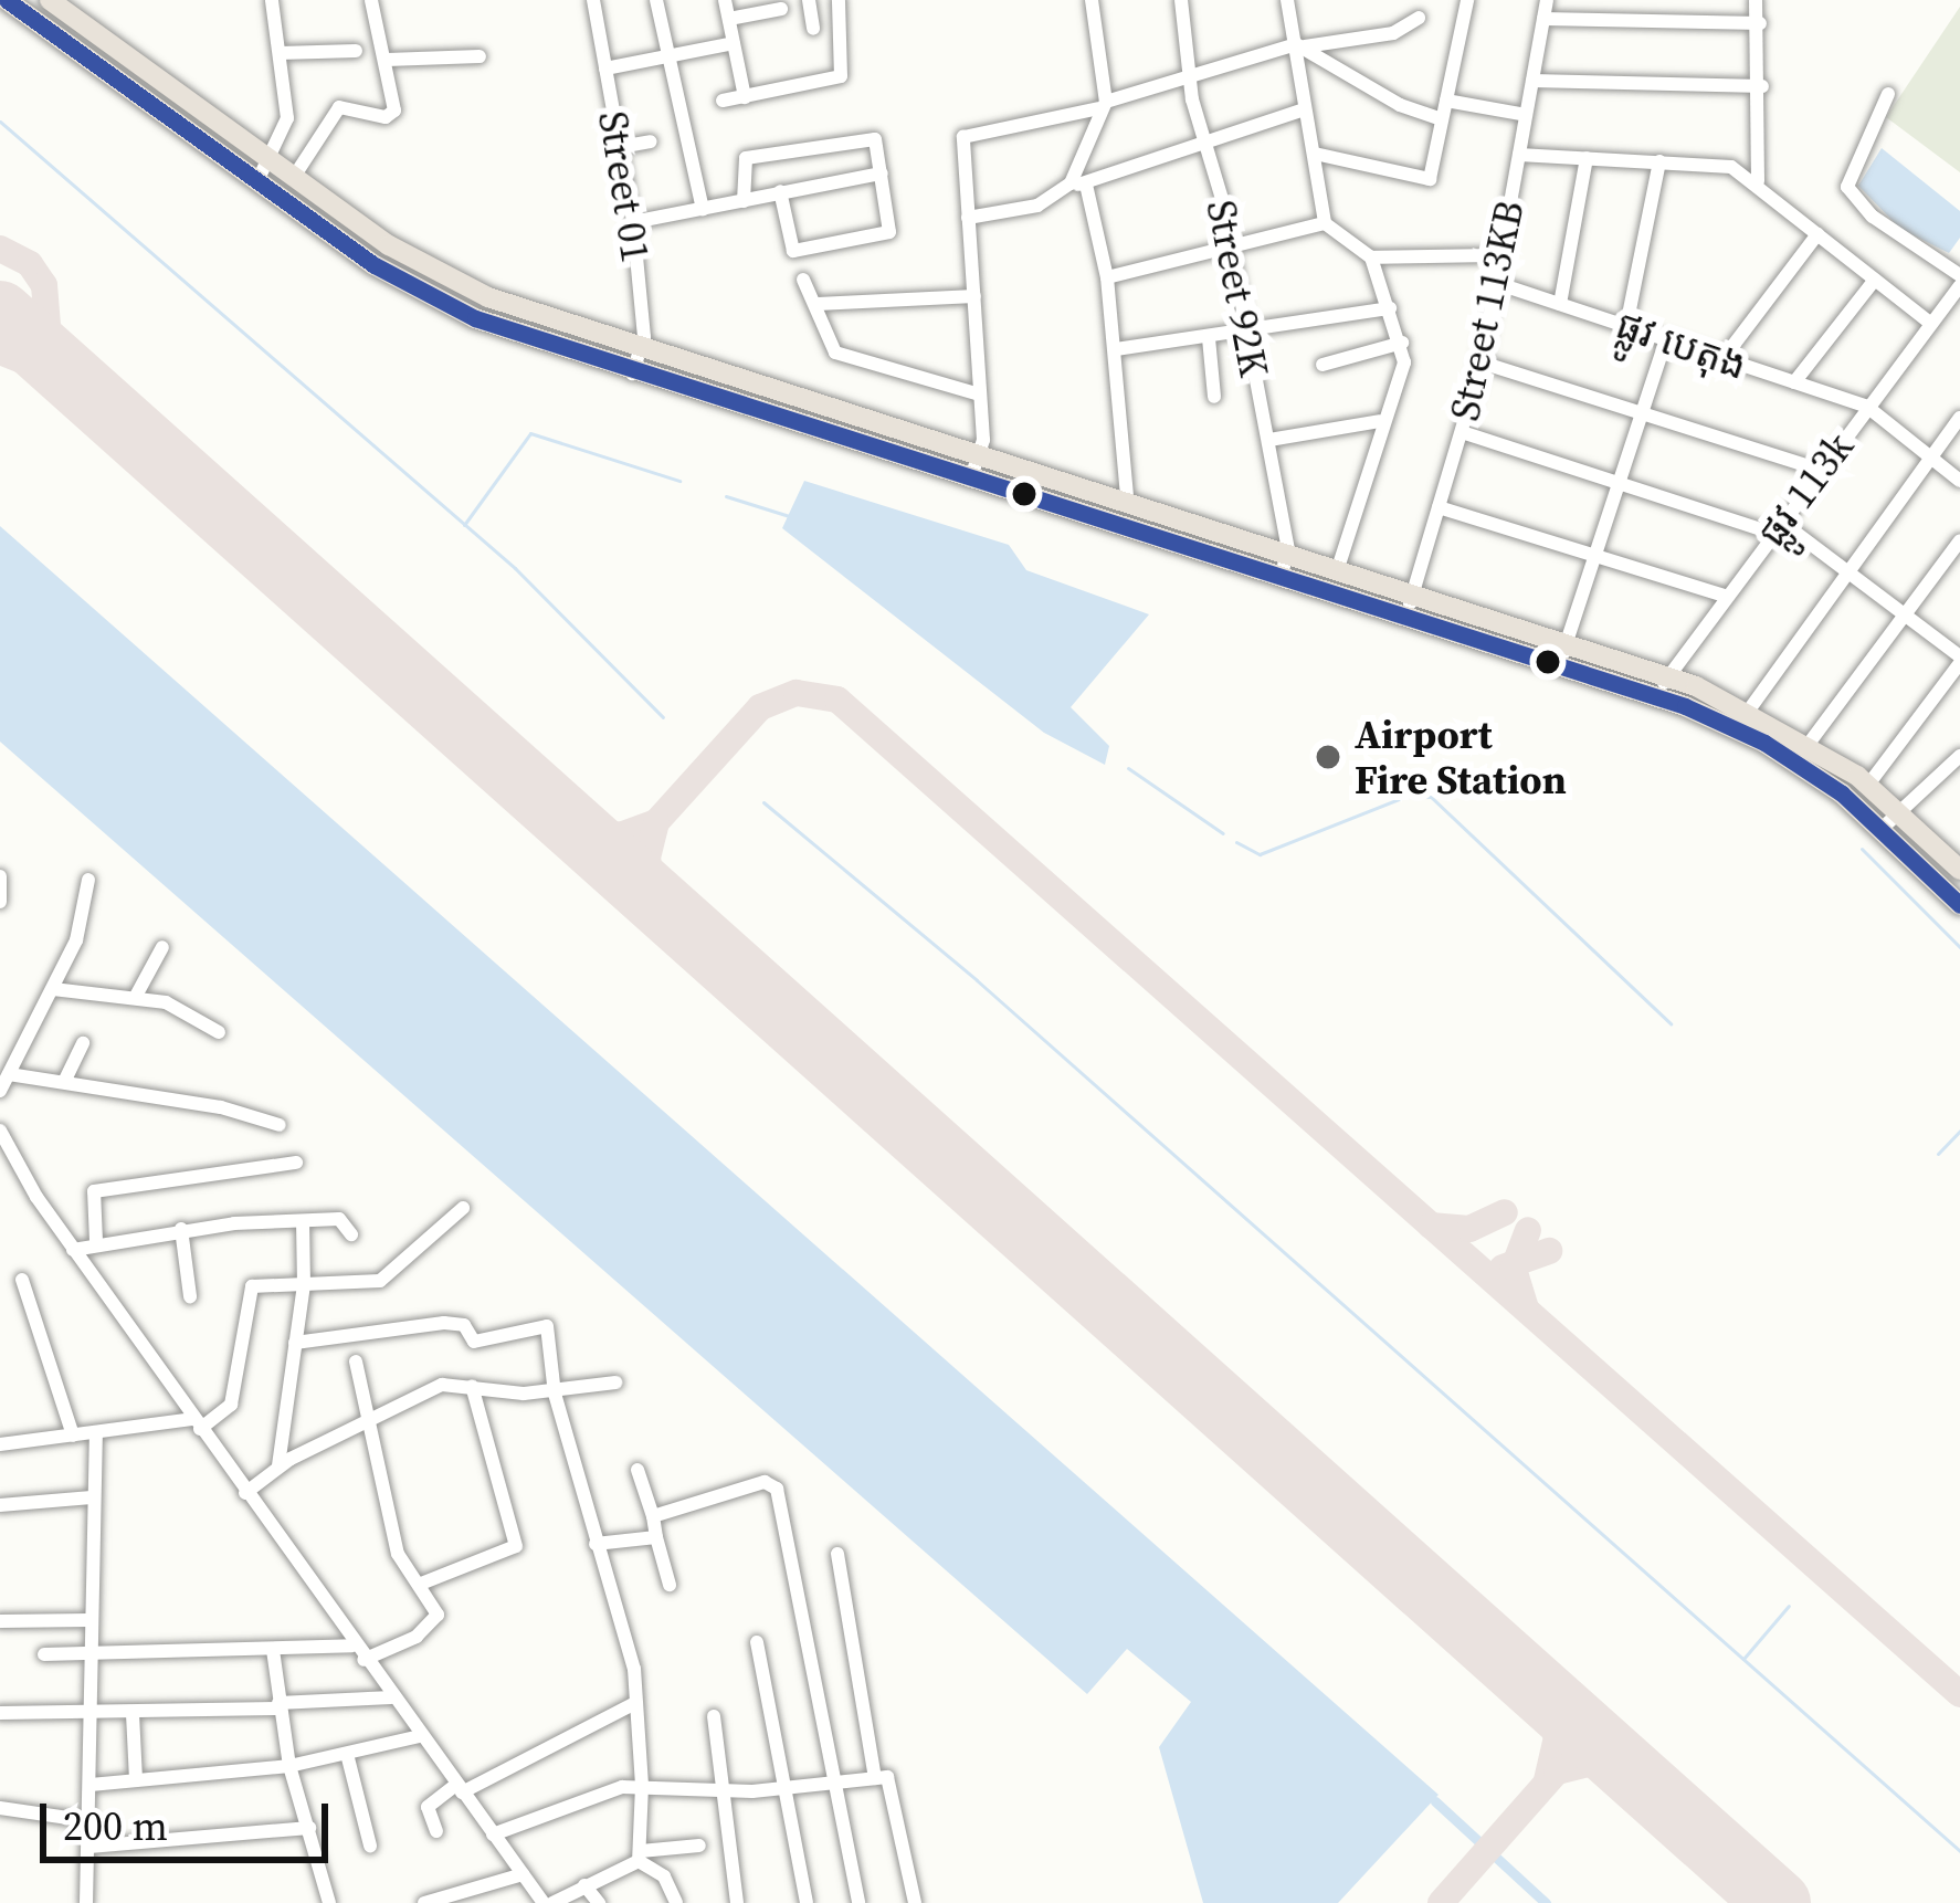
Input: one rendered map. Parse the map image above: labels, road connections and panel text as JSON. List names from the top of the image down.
{
  "streets": {
    "street": [
      "Street 01",
      "Street 92K",
      "Street 113KB",
      "ផ្លូវ បេតុង",
      "ផ្លូវ 113k"
    ]
  },
  "crossings": [
    ["Street 113KB", "ផ្លូវ បេតុង"],
    ["ផ្លូវ បេតុង", "ផ្លូវ 113k"]
  ],
  "places": ["Airport Fire Station"],
  "scale_bar": "200 m"
}
